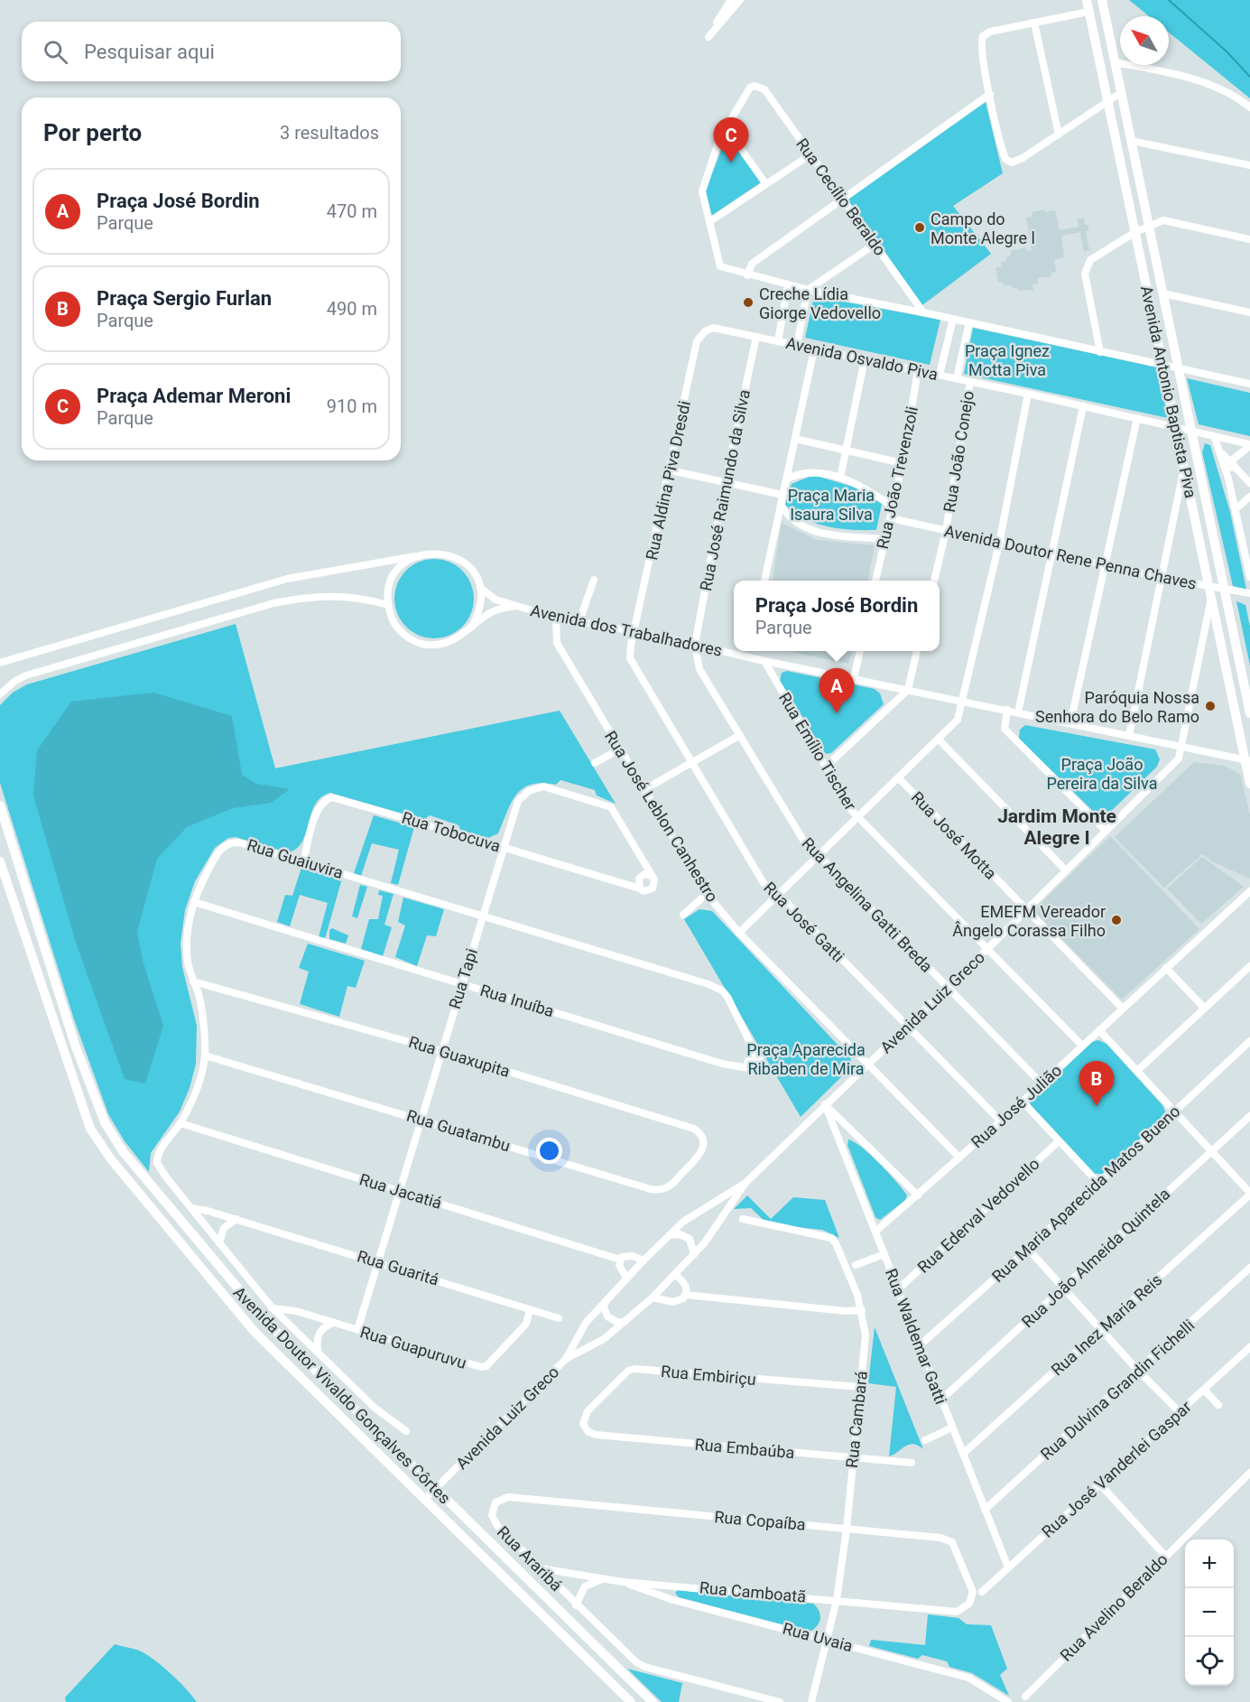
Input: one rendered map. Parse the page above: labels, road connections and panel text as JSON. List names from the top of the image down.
{
  "streets": {
    "main road": ["Avenida Antonio Baptista Piva", "Avenida Doutor Vivaldo Gonçalves Côrtes"],
    "street": [
      "Rua Cecílio Beraldo",
      "Avenida Osvaldo Piva",
      "Rua João Conejo",
      "Rua João Trevenzoli",
      "Rua Aldina Piva Dresdi",
      "Rua José Raimundo da Silva",
      "Avenida Doutor Rene Penna Chaves",
      "Avenida dos Trabalhadores",
      "Rua Emílio Tischer",
      "Rua José Leblon Canhestro",
      "Rua Tobocuva",
      "Rua José Motta",
      "Rua Guaiuvira",
      "Rua Angelina Gatti Breda",
      "Rua José Gatti",
      "Rua Tapi",
      "Rua Inuíba",
      "Avenida Luiz Greco",
      "Rua Guaxupita",
      "Rua José Julião",
      "Rua Guatambu",
      "Rua Jacatiá",
      "Rua Maria Aparecida Matos Bueno",
      "Rua Ederval Vedovello",
      "Rua João Almeida Quintela",
      "Rua Guaritá",
      "Rua Inez Maria Reis",
      "Rua Waldemar Gatti",
      "Rua Guapuruvu",
      "Rua Embiriçu",
      "Rua Dulvina Grandin Fichelli",
      "Rua Cambará",
      "Rua Embaúba",
      "Rua José Vanderlei Gaspar",
      "Rua Copaíba",
      "Rua Araribá",
      "Rua Camboatã",
      "Rua Avelino Beraldo",
      "Rua Uvaia"
    ]
  },
  "crossings": [
    ["Avenida Osvaldo Piva", "Avenida Antonio Baptista Piva"],
    ["Avenida Osvaldo Piva", "Rua João Conejo"],
    ["Avenida Osvaldo Piva", "Rua João Trevenzoli"],
    ["Avenida Osvaldo Piva", "Rua Aldina Piva Dresdi"],
    ["Avenida Osvaldo Piva", "Rua José Raimundo da Silva"],
    ["Avenida Antonio Baptista Piva", "Avenida Doutor Rene Penna Chaves"],
    ["Avenida Antonio Baptista Piva", "Avenida dos Trabalhadores"],
    ["Avenida Antonio Baptista Piva", "Avenida Luiz Greco"],
    ["Rua João Conejo", "Avenida Doutor Rene Penna Chaves"],
    ["Rua João Trevenzoli", "Avenida Doutor Rene Penna Chaves"],
    ["Rua Aldina Piva Dresdi", "Avenida dos Trabalhadores"],
    ["Rua Aldina Piva Dresdi", "Rua José Gatti"],
    ["Rua José Raimundo da Silva", "Avenida dos Trabalhadores"],
    ["Rua José Raimundo da Silva", "Rua Angelina Gatti Breda"],
    ["Avenida dos Trabalhadores", "Rua Emílio Tischer"],
    ["Avenida dos Trabalhadores", "Rua José Leblon Canhestro"],
    ["Avenida dos Trabalhadores", "Rua Angelina Gatti Breda"],
    ["Avenida dos Trabalhadores", "Rua José Gatti"],
    ["Avenida dos Trabalhadores", "Avenida Luiz Greco"],
    ["Rua Emílio Tischer", "Avenida Luiz Greco"],
    ["Rua Emílio Tischer", "Rua José Julião"],
    ["Rua José Leblon Canhestro", "Avenida Luiz Greco"],
    ["Rua José Leblon Canhestro", "Rua José Julião"],
    ["Rua Tobocuva", "Rua Guaiuvira"],
    ["Rua Tobocuva", "Rua Tapi"],
    ["Rua José Motta", "Avenida Luiz Greco"],
    ["Rua José Motta", "Rua José Julião"],
    ["Rua Guaiuvira", "Rua Tapi"],
    ["Rua Guaiuvira", "Rua Inuíba"],
    ["Rua Guaiuvira", "Rua Guaxupita"],
    ["Rua Guaiuvira", "Rua Guatambu"],
    ["Rua Guaiuvira", "Rua Jacatiá"],
    ["Rua Guaiuvira", "Rua Guaritá"],
    ["Rua Guaiuvira", "Rua Guapuruvu"],
    ["Rua Angelina Gatti Breda", "Avenida Luiz Greco"],
    ["Rua Angelina Gatti Breda", "Rua José Julião"],
    ["Rua José Gatti", "Avenida Luiz Greco"],
    ["Rua José Gatti", "Rua José Julião"],
    ["Rua Tapi", "Rua Inuíba"],
    ["Rua Tapi", "Rua Guaxupita"],
    ["Rua Tapi", "Rua Guatambu"],
    ["Rua Tapi", "Rua Jacatiá"],
    ["Rua Tapi", "Rua Guaritá"],
    ["Rua Tapi", "Rua Guapuruvu"],
    ["Avenida Luiz Greco", "Rua Jacatiá"],
    ["Avenida Luiz Greco", "Rua Waldemar Gatti"],
    ["Avenida Luiz Greco", "Avenida Doutor Vivaldo Gonçalves Côrtes"],
    ["Rua Guaxupita", "Rua Guatambu"],
    ["Rua José Julião", "Rua Waldemar Gatti"],
    ["Rua Maria Aparecida Matos Bueno", "Rua Waldemar Gatti"],
    ["Rua Ederval Vedovello", "Rua Waldemar Gatti"],
    ["Rua João Almeida Quintela", "Rua Waldemar Gatti"],
    ["Rua Guaritá", "Rua Guapuruvu"],
    ["Rua Inez Maria Reis", "Rua Waldemar Gatti"],
    ["Rua Waldemar Gatti", "Rua Dulvina Grandin Fichelli"],
    ["Rua Waldemar Gatti", "Rua José Vanderlei Gaspar"],
    ["Rua Embiriçu", "Rua Cambará"],
    ["Rua Embiriçu", "Rua Embaúba"],
    ["Rua Cambará", "Rua Embaúba"],
    ["Rua Cambará", "Rua Copaíba"],
    ["Rua Cambará", "Rua Camboatã"],
    ["Rua Cambará", "Rua Uvaia"],
    ["Rua Copaíba", "Rua Araribá"],
    ["Rua Copaíba", "Rua Camboatã"],
    ["Rua Araribá", "Rua Camboatã"],
    ["Rua Camboatã", "Rua Uvaia"]
  ],
  "districts": ["Jardim Monte Alegre I"],
  "parks": [
    "Praça Ignez Motta Piva",
    "Praça Maria Isaura Silva",
    "Praça João Pereira da Silva",
    "Praça Aparecida Ribaben de Mira"
  ],
  "places": [
    "Campo do Monte Alegre l",
    "Creche Lídia Giorge Vedovello",
    "Paróquia Nossa Senhora do Belo Ramo",
    "EMEFM Vereador Ângelo Corassa Filho"
  ],
  "north": "top left",
  "page": {
    "search": "Pesquisar aqui",
    "heading": ["Por perto", "3 resultados"],
    "pins": ["C", "A", "B"],
    "list": [
      {
        "mark": "A",
        "name": "Praça José Bordin",
        "note": "Parque",
        "value": "470 m"
      },
      {
        "mark": "B",
        "name": "Praça Sergio Furlan",
        "note": "Parque",
        "value": "490 m"
      },
      {
        "mark": "C",
        "name": "Praça Ademar Meroni",
        "note": "Parque",
        "value": "910 m"
      }
    ],
    "popup": ["Praça José Bordin", "Parque"],
    "map_buttons": ["+", "−"]
  }
}
